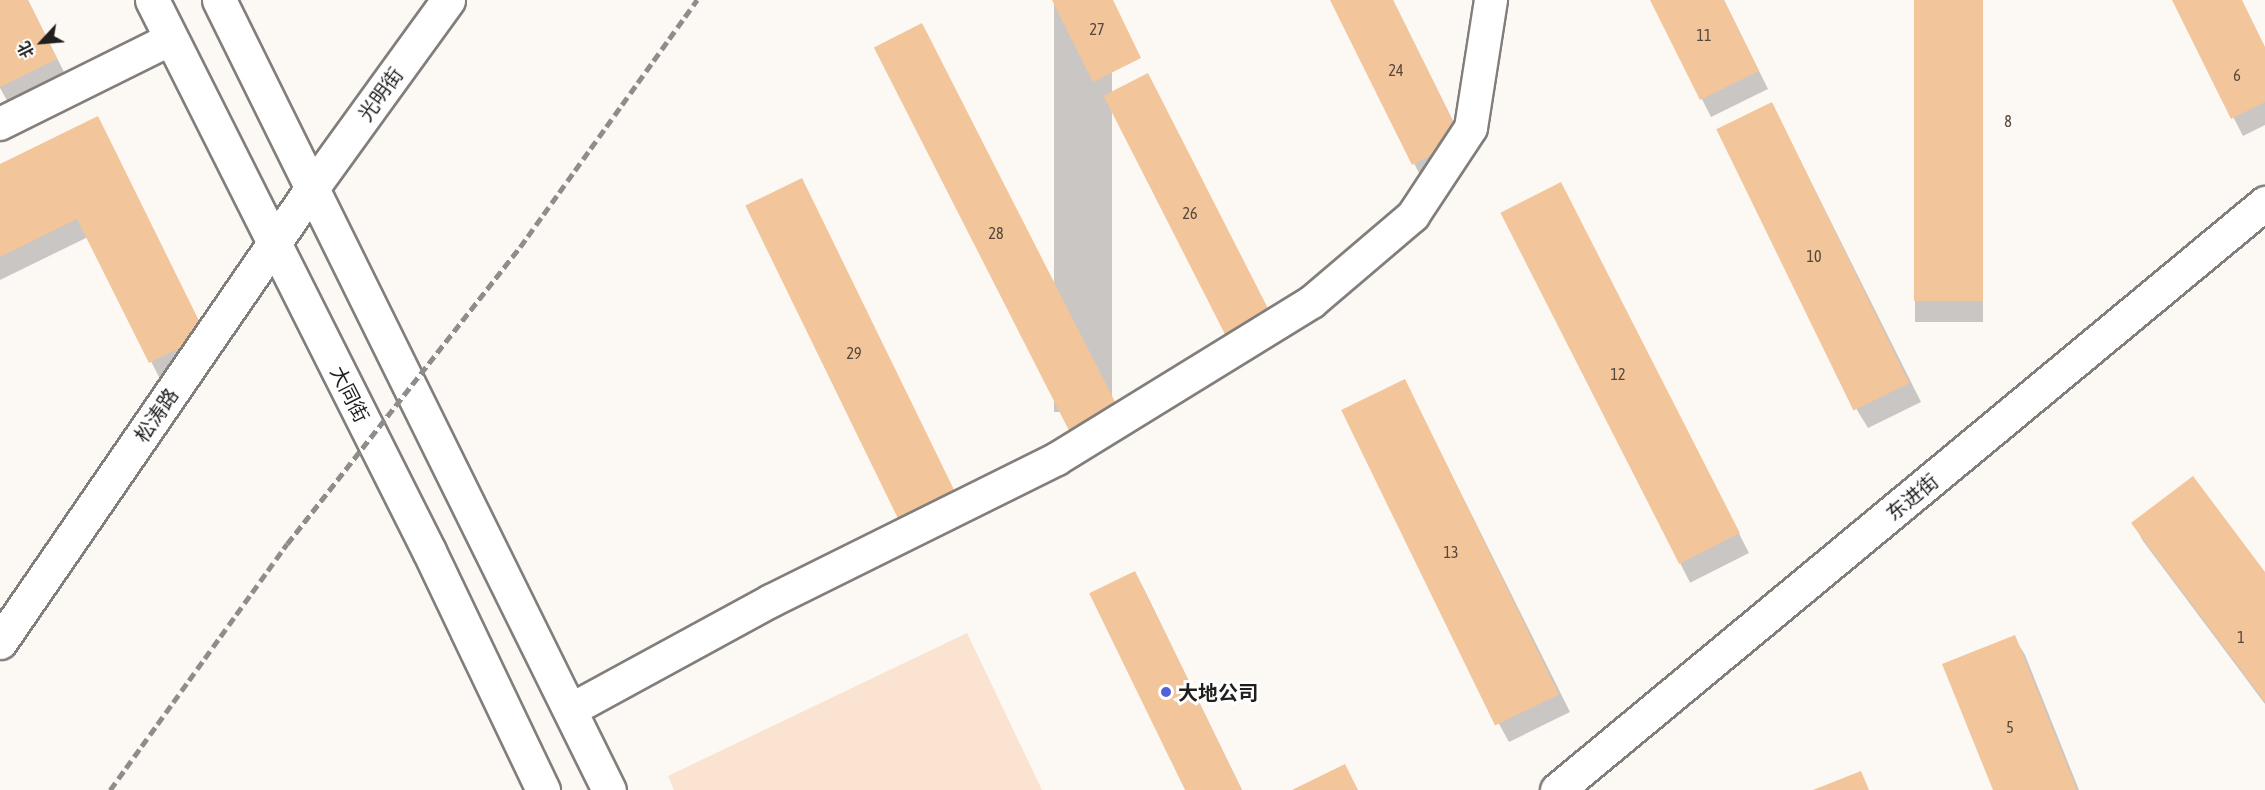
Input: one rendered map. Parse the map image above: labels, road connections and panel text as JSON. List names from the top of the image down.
{
  "streets": {
    "main road": [
      "光明街",
      "大同街",
      "松涛路",
      "东进街"
    ]
  },
  "crossings": [
    ["光明街", "松涛路"],
    ["大同街", "松涛路"]
  ],
  "places": ["大地公司"],
  "house_numbers": [
    "27",
    "11",
    "24",
    "6",
    "8",
    "26",
    "28",
    "10",
    "29",
    "12",
    "13",
    "1",
    "5"
  ],
  "north": "bottom left"
}
